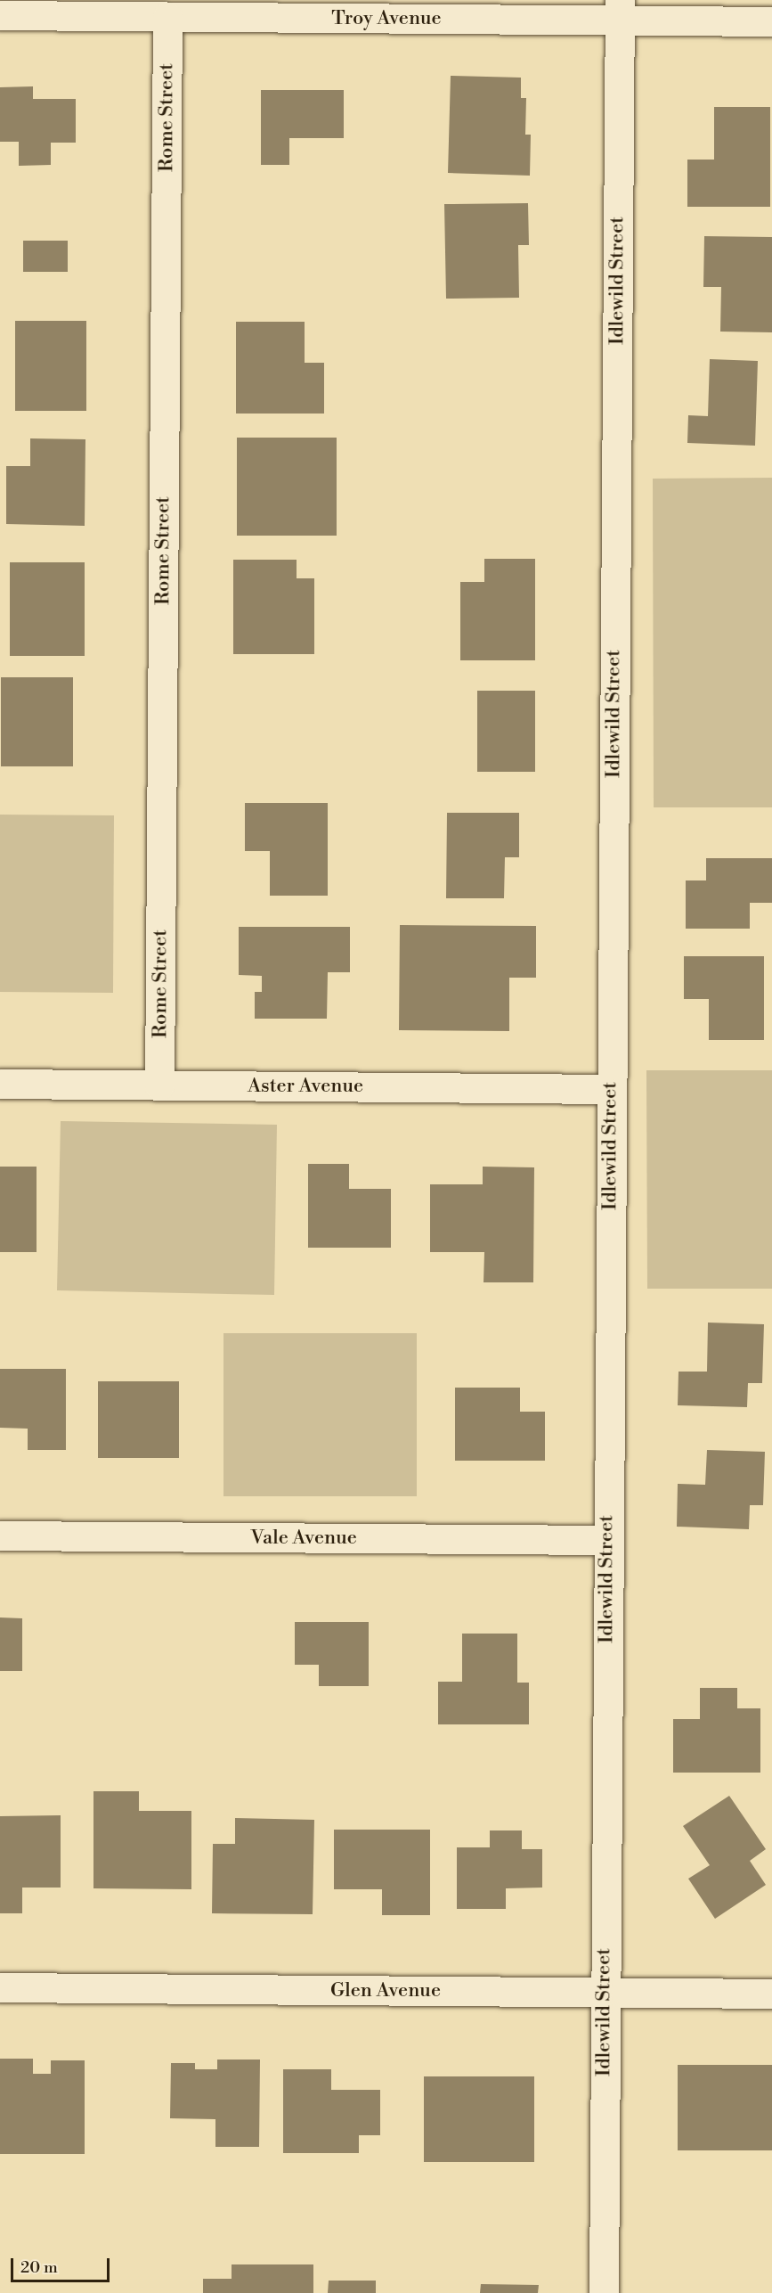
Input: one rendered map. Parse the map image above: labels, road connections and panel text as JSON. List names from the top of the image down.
{
  "streets": {
    "street": [
      "Troy Avenue",
      "Rome Street",
      "Idlewild Street",
      "Aster Avenue",
      "Vale Avenue",
      "Glen Avenue"
    ]
  },
  "crossings": [
    ["Troy Avenue", "Rome Street"],
    ["Troy Avenue", "Idlewild Street"],
    ["Rome Street", "Aster Avenue"],
    ["Idlewild Street", "Aster Avenue"],
    ["Idlewild Street", "Vale Avenue"],
    ["Idlewild Street", "Glen Avenue"]
  ],
  "scale_bar": "20 m"
}
